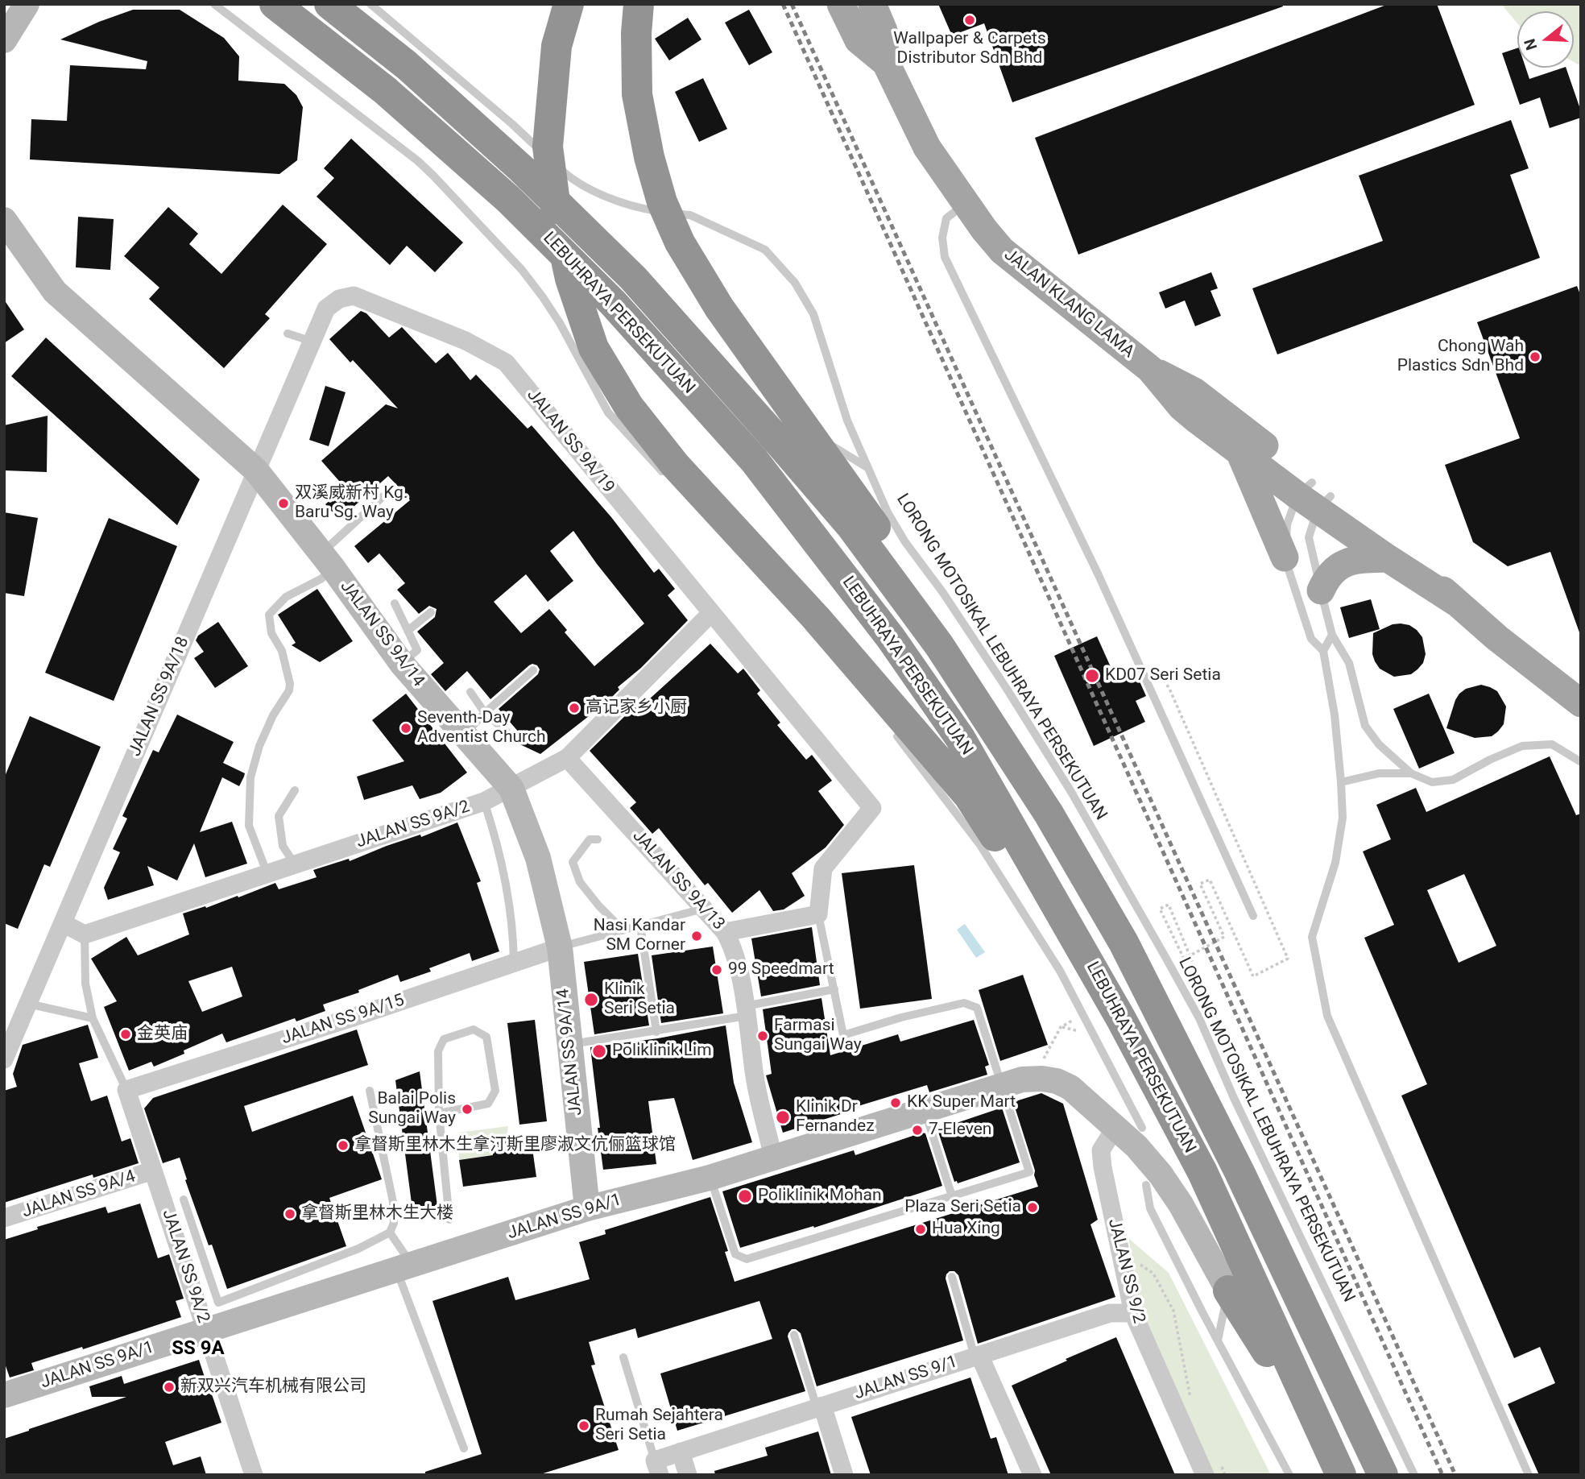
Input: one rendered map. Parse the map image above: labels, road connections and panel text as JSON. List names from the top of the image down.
{
  "streets": {
    "highway": ["LEBUHRAYA PERSEKUTUAN"],
    "main road": ["JALAN KLANG LAMA"],
    "street": [
      "JALAN SS 9A/19",
      "JALAN SS 9A/14",
      "JALAN SS 9A/18",
      "JALAN SS 9A/2",
      "JALAN SS 9A/13",
      "JALAN SS 9A/15",
      "JALAN SS 9A/4",
      "JALAN SS 9A/1",
      "JALAN SS 9/2",
      "JALAN SS 9/1"
    ],
    "lane": ["LORONG MOTOSIKAL LEBUHRAYA PERSEKUTUAN"]
  },
  "crossings": [
    ["JALAN SS 9A/19", "JALAN SS 9A/14"],
    ["JALAN SS 9A/19", "JALAN SS 9A/18"],
    ["JALAN SS 9A/19", "JALAN SS 9A/2"],
    ["JALAN SS 9A/14", "JALAN SS 9A/18"],
    ["JALAN SS 9A/14", "JALAN SS 9A/2"],
    ["JALAN SS 9A/14", "JALAN SS 9A/15"],
    ["JALAN SS 9A/14", "JALAN SS 9A/1"],
    ["JALAN SS 9A/2", "JALAN SS 9A/13"],
    ["JALAN SS 9A/2", "JALAN SS 9A/15"],
    ["JALAN SS 9A/2", "JALAN SS 9A/4"],
    ["JALAN SS 9A/2", "JALAN SS 9A/1"],
    ["JALAN SS 9A/13", "JALAN SS 9A/1"],
    ["JALAN SS 9A/1", "JALAN SS 9/2"],
    ["JALAN SS 9/2", "JALAN SS 9/1"]
  ],
  "districts": ["SS 9A"],
  "places": [
    "Wallpaper & Carpets Distributor Sdn Bhd",
    "Chong Wah Plastics Sdn Bhd",
    "双溪威新村 Kg. Baru Sg. Way",
    "KD07 Seri Setia",
    "高记家乡小厨",
    "Seventh-Day Adventist Church",
    "Nasi Kandar SM Corner",
    "99 Speedmart",
    "Klinik Seri Setia",
    "金英庙",
    "Farmasi Sungai Way",
    "Poliklinik Lim",
    "KK Super Mart",
    "Balai Polis Sungai Way",
    "Klinik Dr Fernandez",
    "7-Eleven",
    "拿督斯里林木生拿汀斯里廖淑文伉俪篮球馆",
    "Poliklinik Mohan",
    "Plaza Seri Setia",
    "拿督斯里林木生大楼",
    "Hua Xing",
    "新双兴汽车机械有限公司",
    "Rumah Sejahtera Seri Setia"
  ],
  "north": "left"
}
